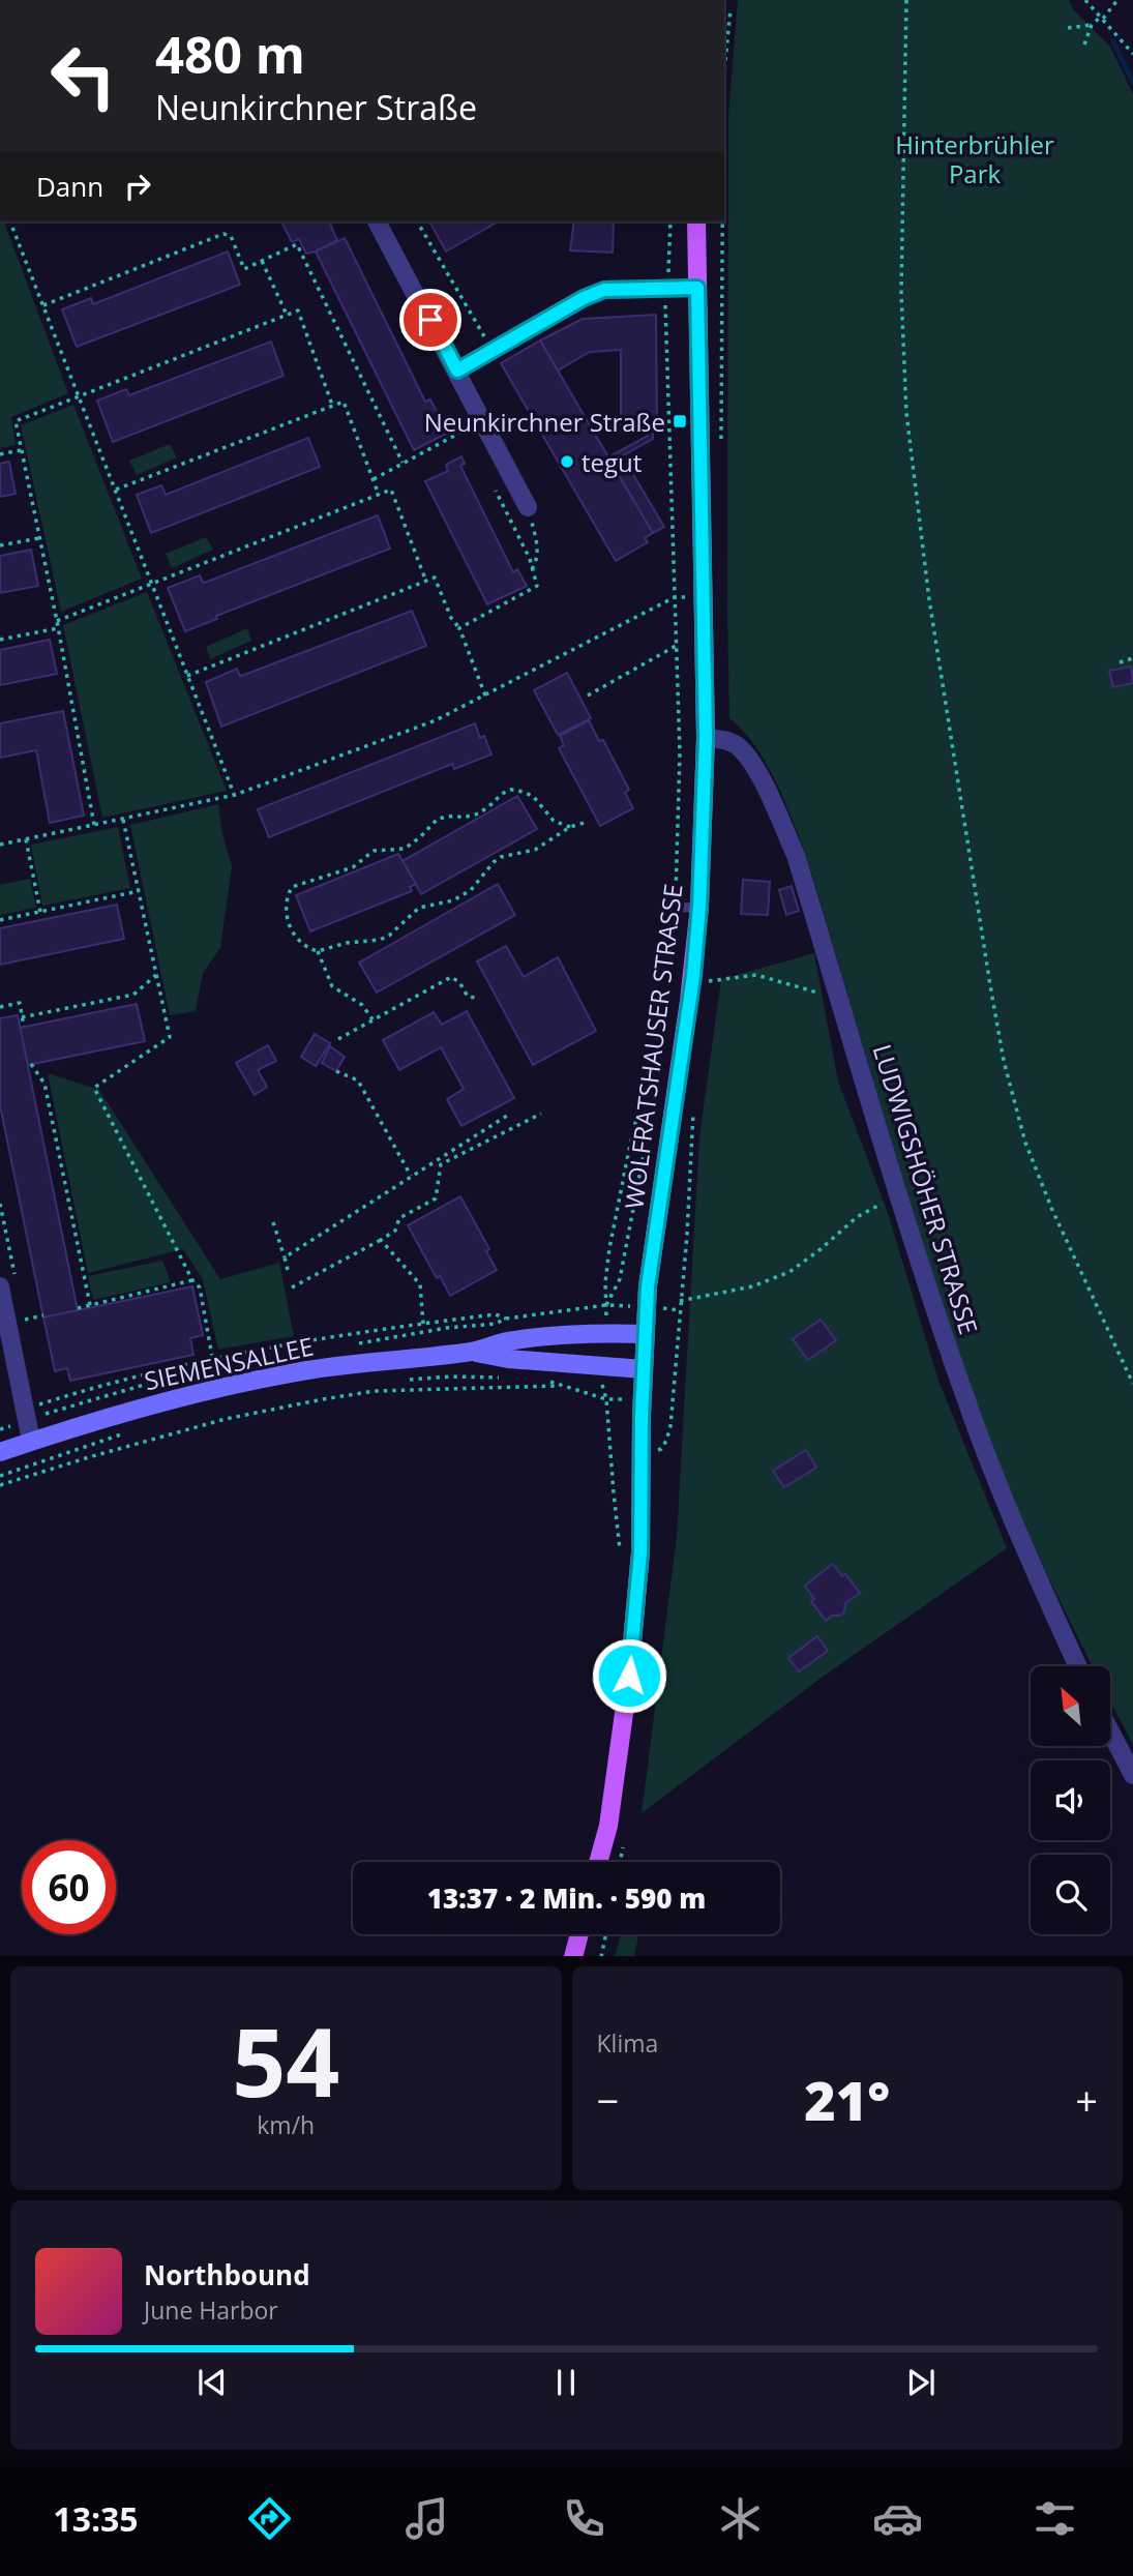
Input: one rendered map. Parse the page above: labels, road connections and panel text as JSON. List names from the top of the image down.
{
  "streets": {
    "main road": ["WOLFRATSHAUSER STRASSE", "SIEMENSALLEE"],
    "street": ["LUDWIGSHÖHER STRASSE"]
  },
  "crossings": [
    ["WOLFRATSHAUSER STRASSE", "LUDWIGSHÖHER STRASSE"],
    ["WOLFRATSHAUSER STRASSE", "SIEMENSALLEE"]
  ],
  "parks": ["Hinterbrühler Park"],
  "places": {
    "transit": ["Neunkirchner Straße"],
    "other": ["tegut"]
  },
  "north": "top left",
  "page": {
    "turn": ["480 m", "Neunkirchner Straße"],
    "then": "Dann",
    "limit": "60",
    "trip": "13:37 · 2 Min. · 590 m",
    "tile": [
      ["54", "km/h"],
      "Klima"
    ],
    "heat": ["−", "21°", "+"],
    "song": ["Northbound", "June Harbor"],
    "tabs": "13:35"
  }
}
